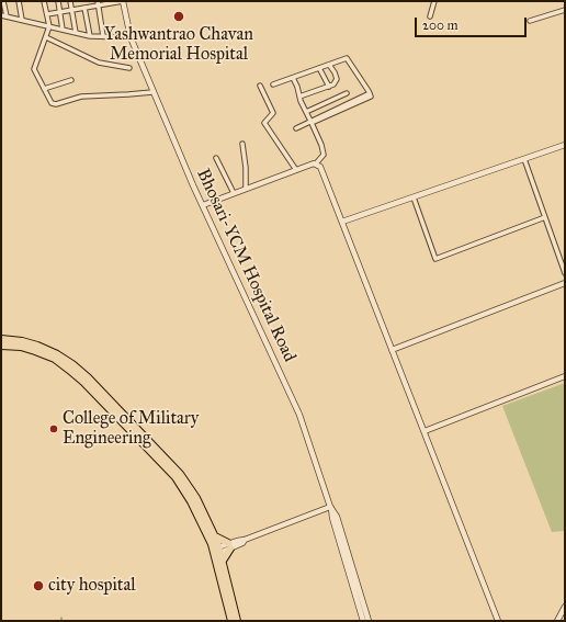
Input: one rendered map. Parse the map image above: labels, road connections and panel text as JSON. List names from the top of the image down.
{
  "streets": {
    "street": ["Bhosari-YCM Hospital Road"]
  },
  "places": ["Yashwantrao Chavan Memorial Hospital", "College of Military Engineering", "city hospital"],
  "scale_bar": "200 m"
}
